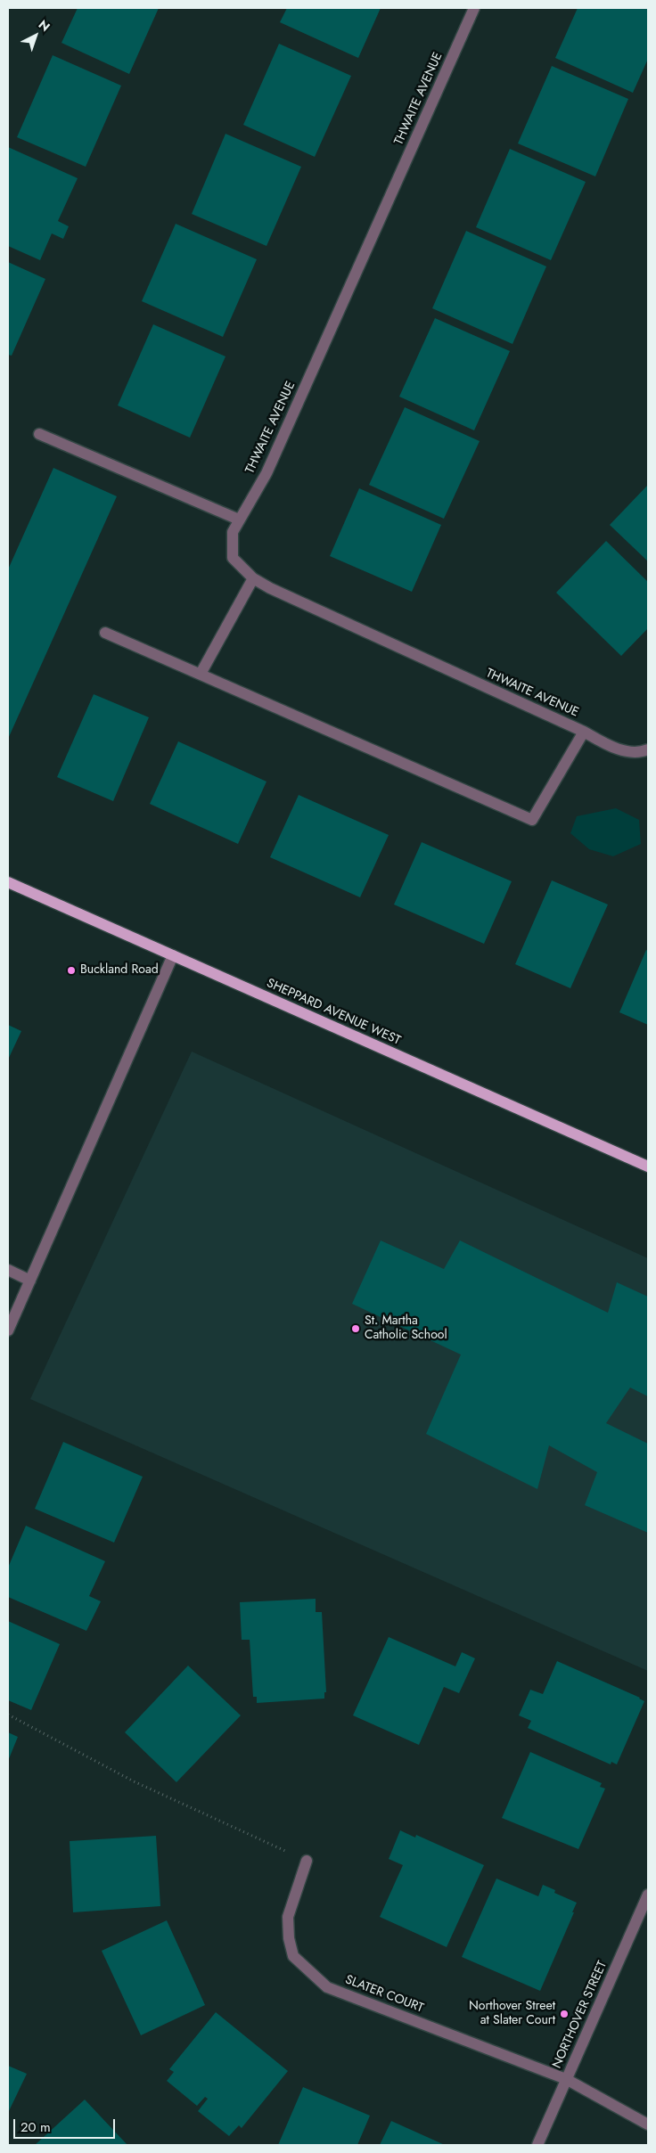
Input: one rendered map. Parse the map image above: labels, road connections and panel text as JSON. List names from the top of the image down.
{
  "streets": {
    "main road": ["SHEPPARD AVENUE WEST"],
    "street": ["THWAITE AVENUE", "SLATER COURT", "NORTHOVER STREET"]
  },
  "crossings": [
    ["SLATER COURT", "NORTHOVER STREET"]
  ],
  "places": ["Buckland Road", "St. Martha Catholic School", "Northover Street at Slater Court"],
  "scale_bar": "20 m",
  "north": "top right"
}
